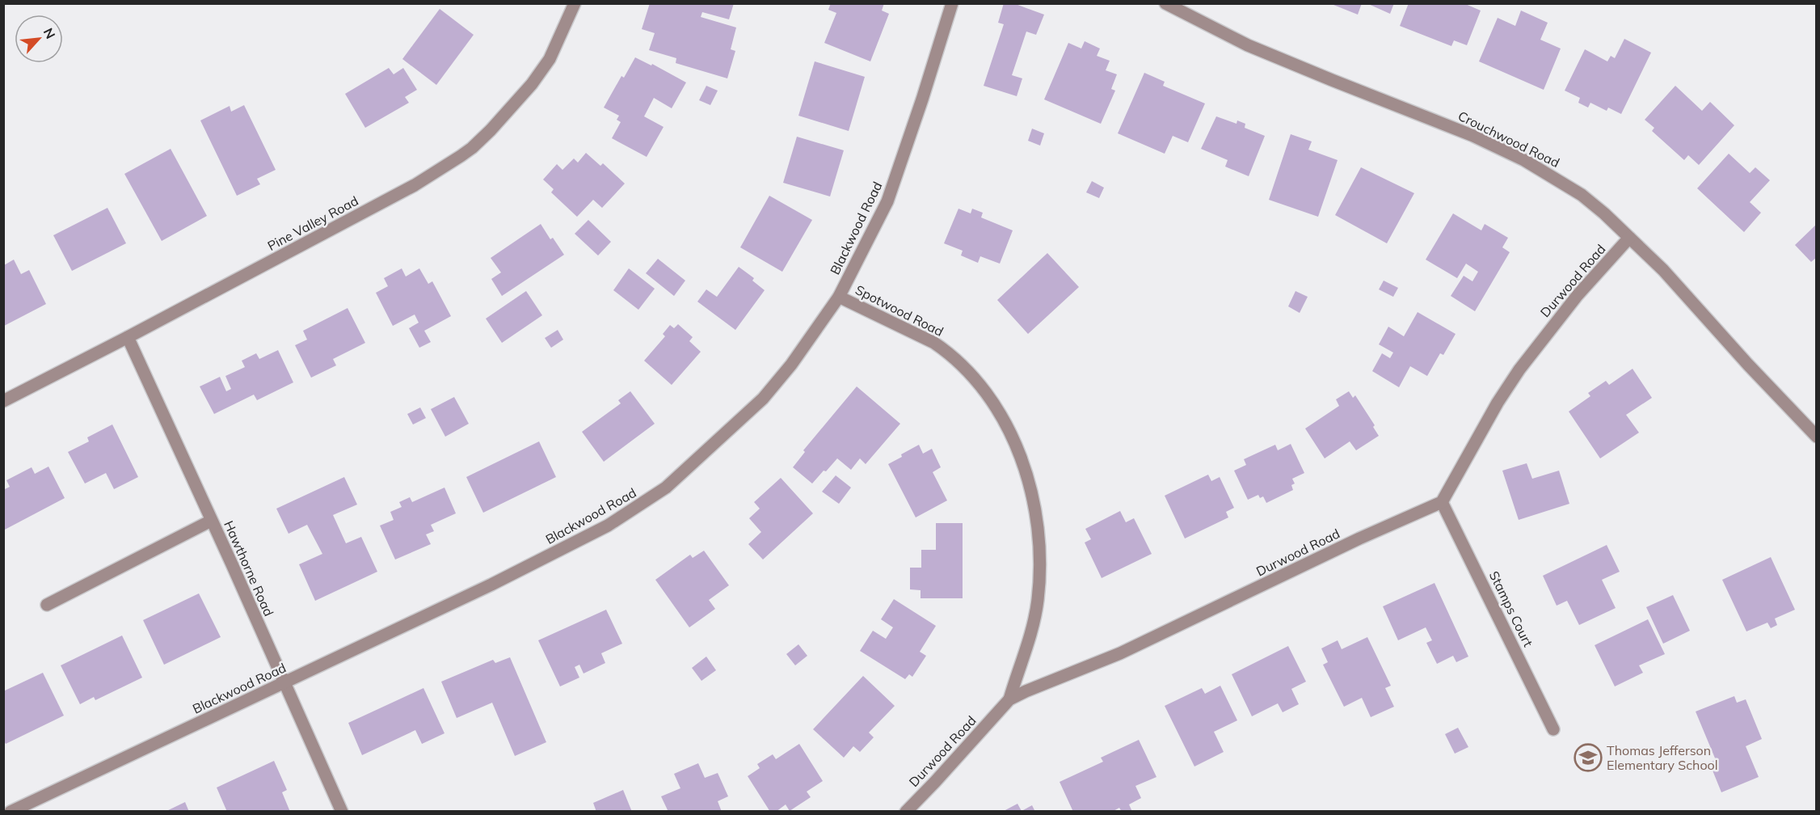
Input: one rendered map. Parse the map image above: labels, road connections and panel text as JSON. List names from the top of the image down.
{
  "streets": {
    "street": [
      "Crouchwood Road",
      "Pine Valley Road",
      "Blackwood Road",
      "Durwood Road",
      "Spotwood Road",
      "Hawthorne Road",
      "Stamps Court"
    ]
  },
  "crossings": [
    ["Crouchwood Road", "Durwood Road"],
    ["Pine Valley Road", "Hawthorne Road"],
    ["Blackwood Road", "Spotwood Road"],
    ["Blackwood Road", "Hawthorne Road"],
    ["Durwood Road", "Spotwood Road"],
    ["Durwood Road", "Stamps Court"]
  ],
  "places": {
    "school or university": ["Thomas Jefferson Elementary School"]
  },
  "north": "top right"
}
